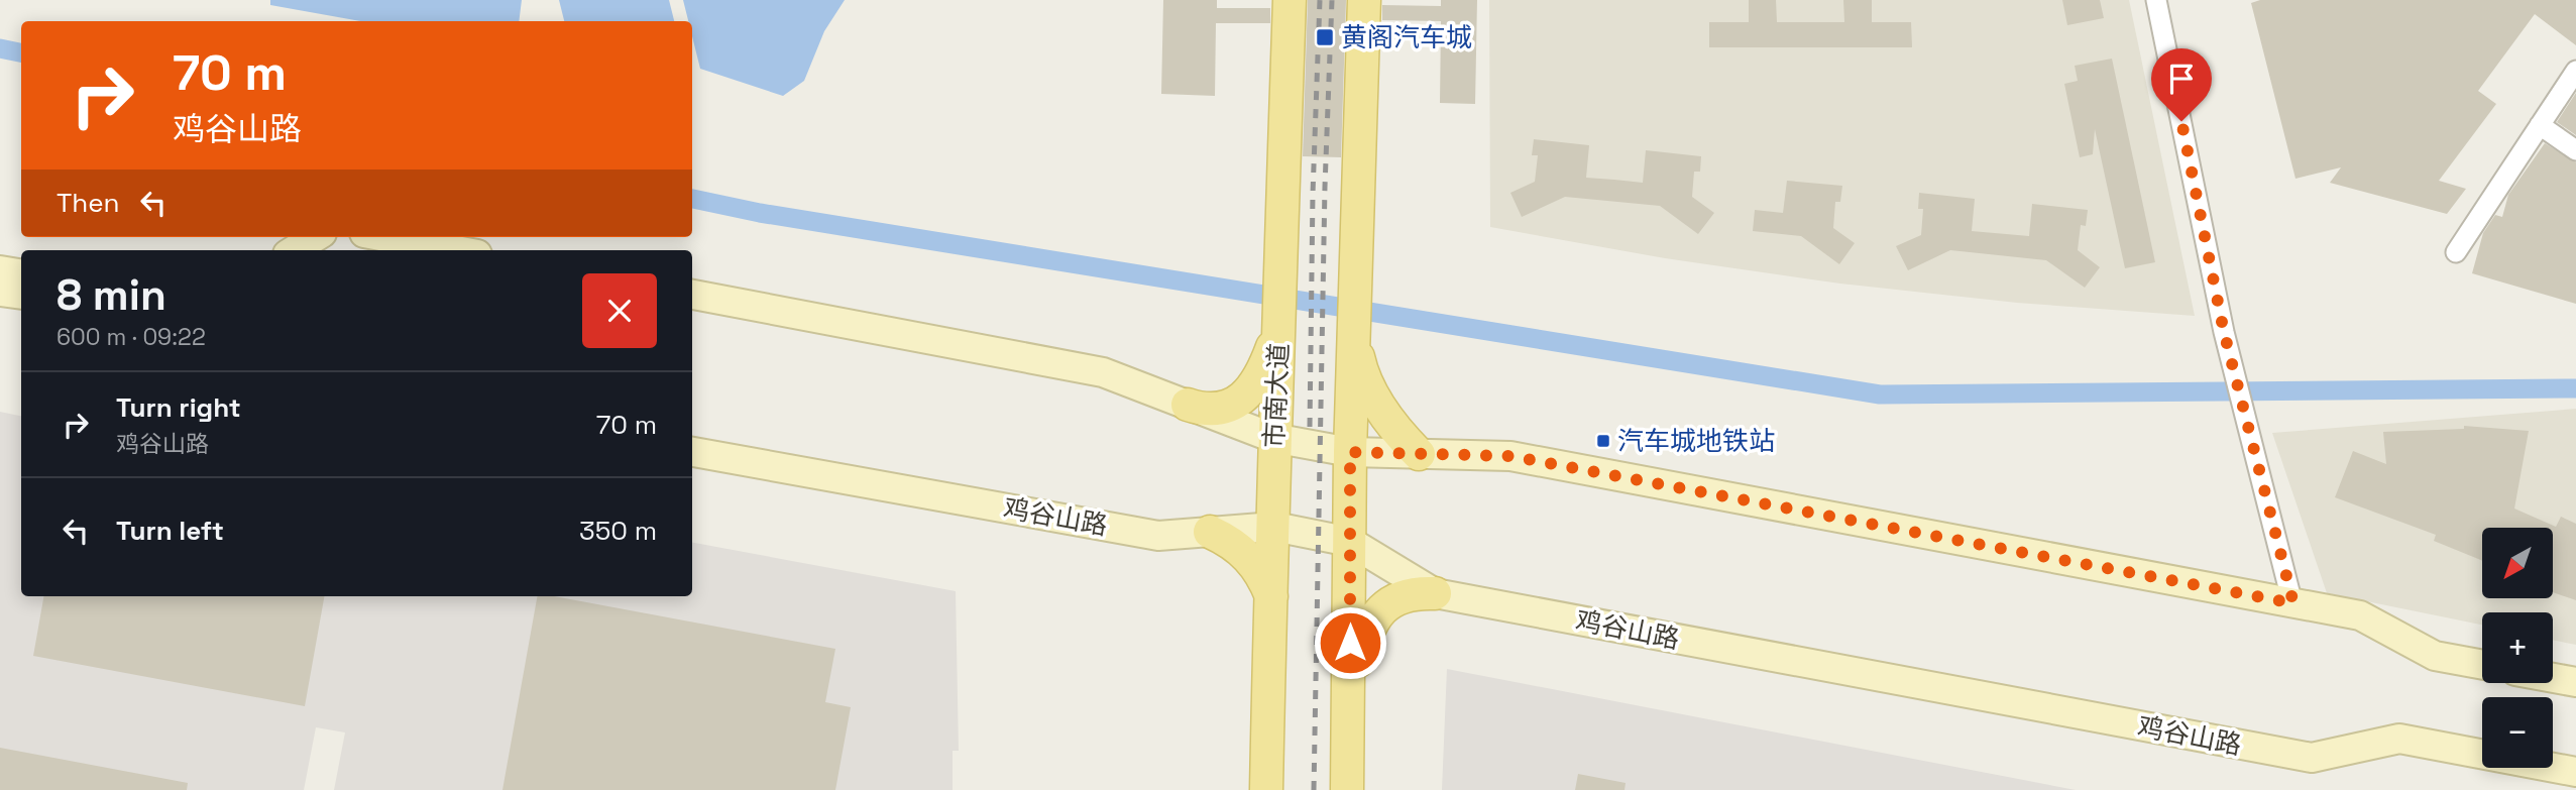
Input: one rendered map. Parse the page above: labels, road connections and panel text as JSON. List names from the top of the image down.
{
  "streets": {
    "main road": ["市南大道", "鸡谷山路"]
  },
  "crossings": [
    ["市南大道", "鸡谷山路"]
  ],
  "places": {
    "transit": ["黄阁汽车城", "汽车城地铁站"]
  },
  "north": "bottom left",
  "page": {
    "turn": ["70 m", "鸡谷山路"],
    "then": "Then",
    "heading": ["8 min", "600 m · 09:22"],
    "list": [
      {
        "name": "Turn right",
        "note": "鸡谷山路",
        "value": "70 m"
      },
      {
        "name": "Turn left",
        "value": "350 m"
      }
    ],
    "map_buttons": ["+", "−"]
  }
}
